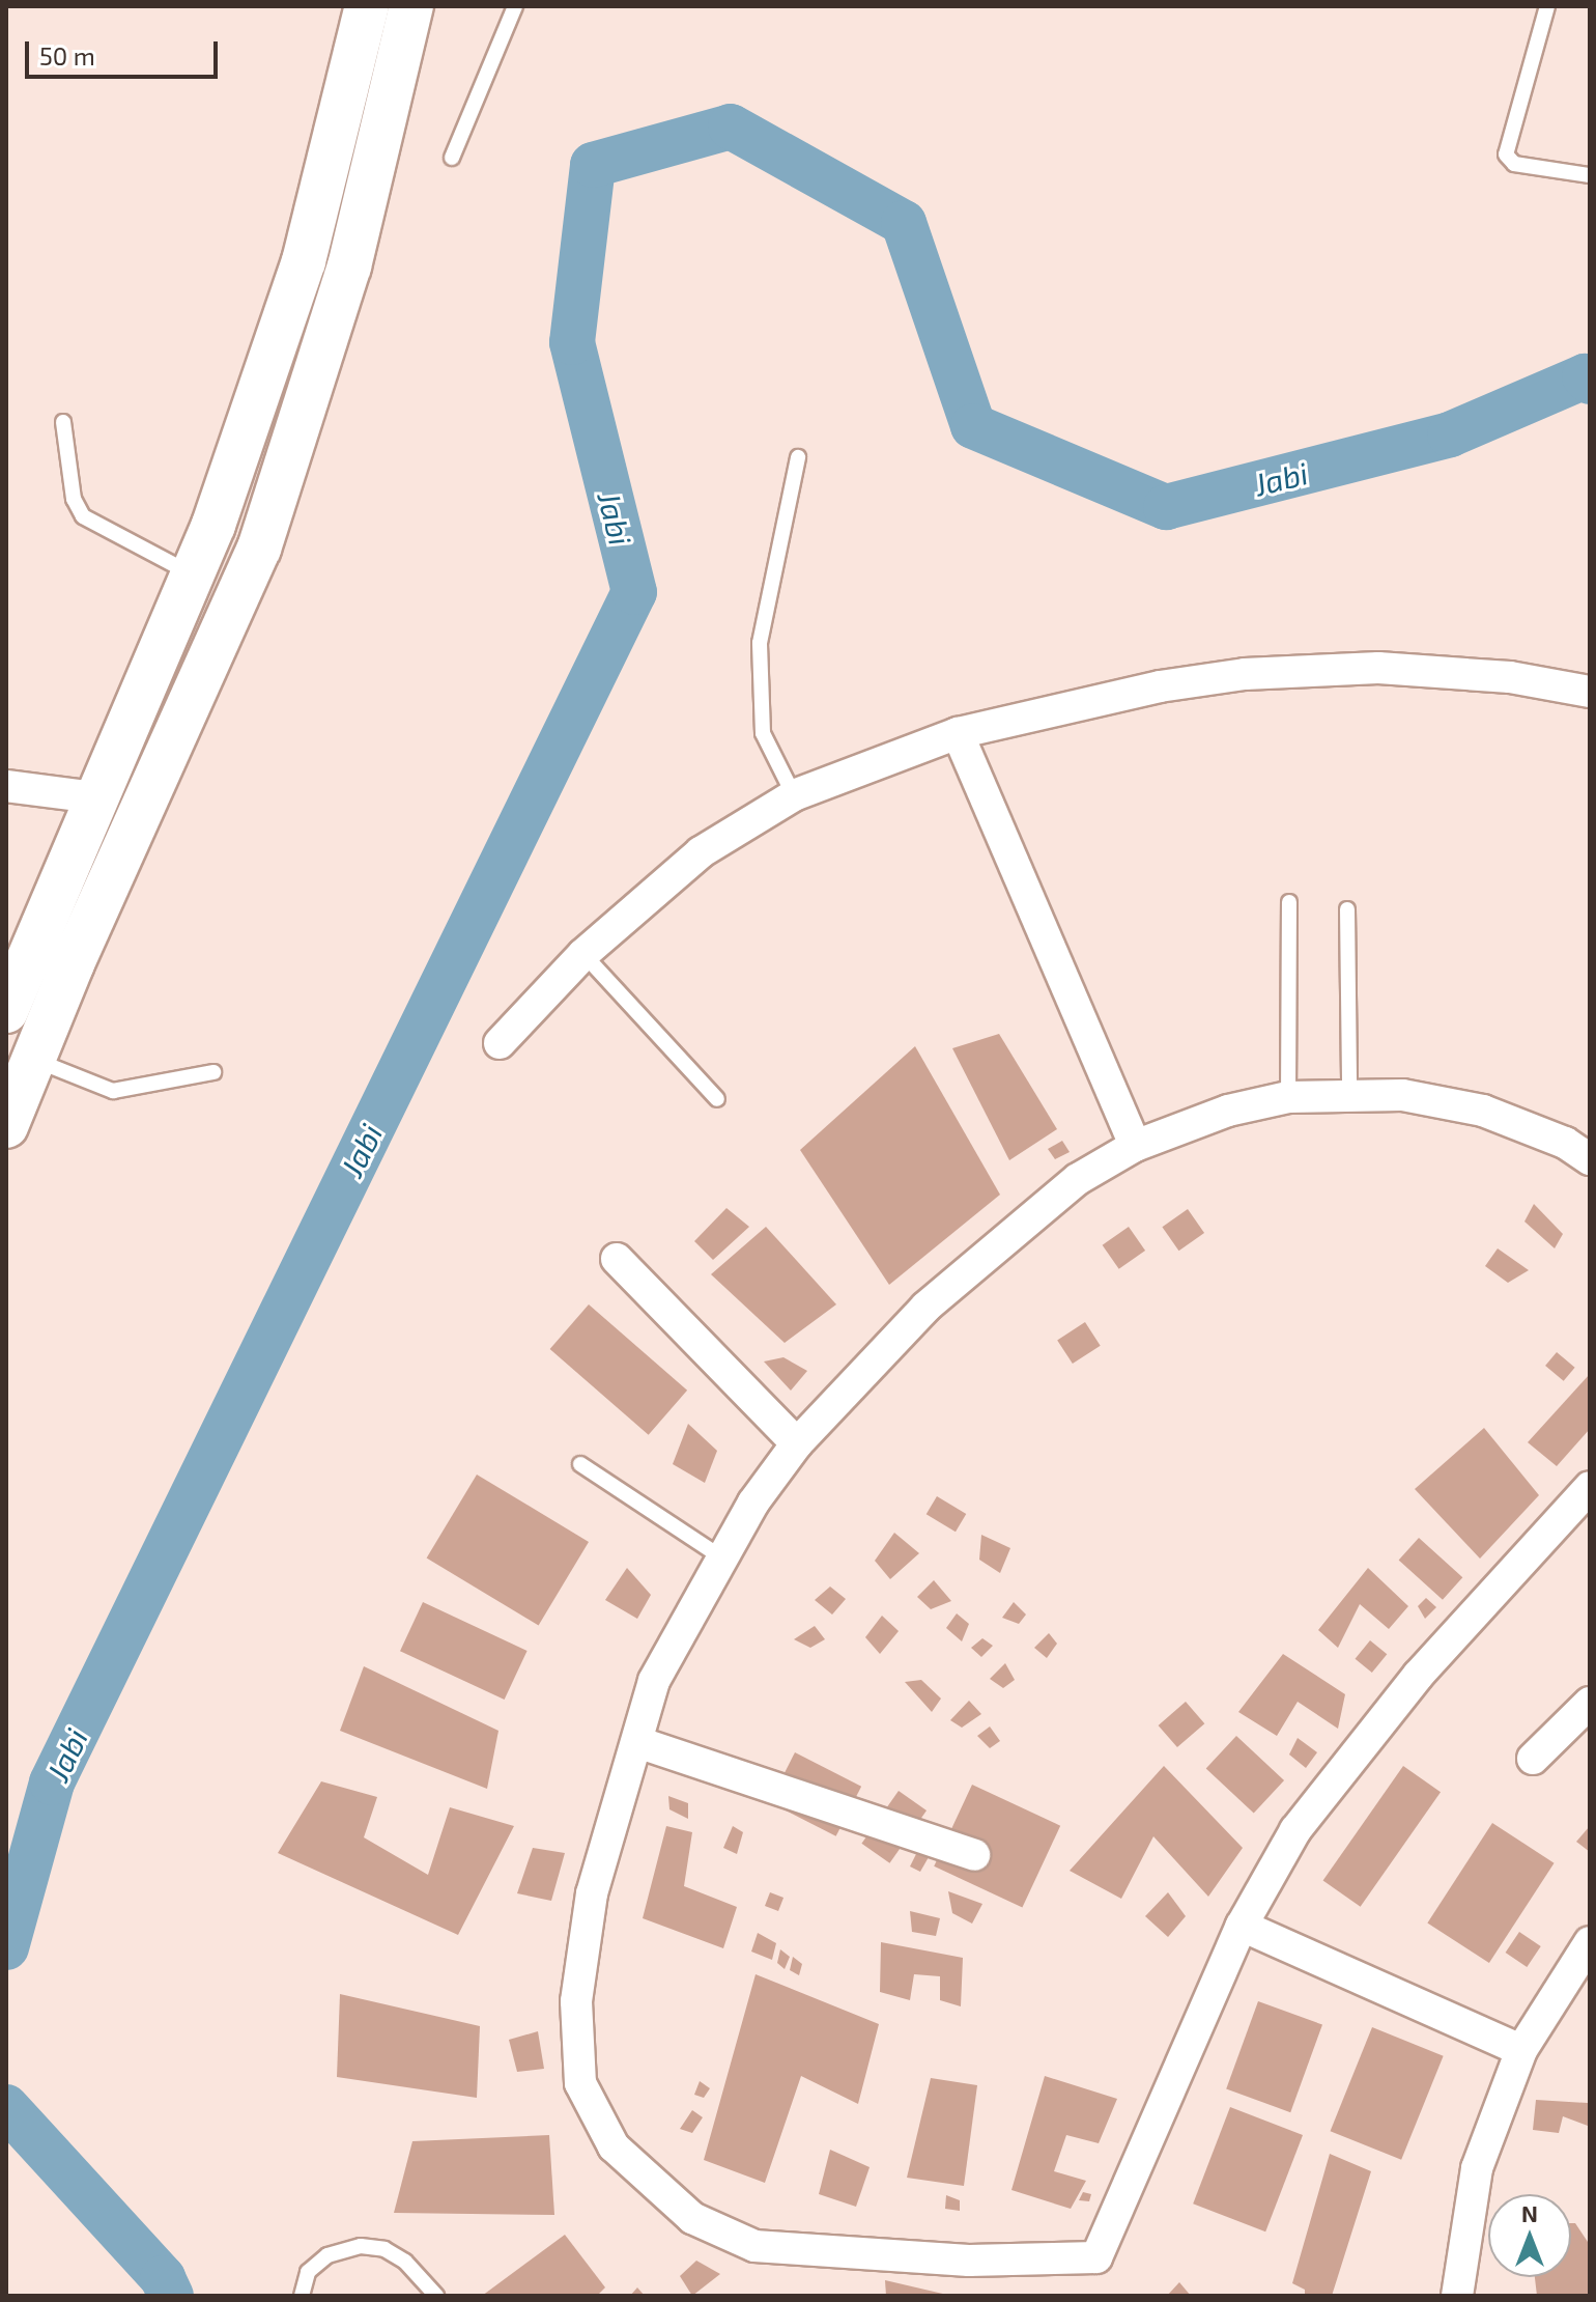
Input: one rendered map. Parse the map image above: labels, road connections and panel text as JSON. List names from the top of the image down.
{
  "water": ["Jabi"],
  "scale_bar": "50 m",
  "north": "top"
}
